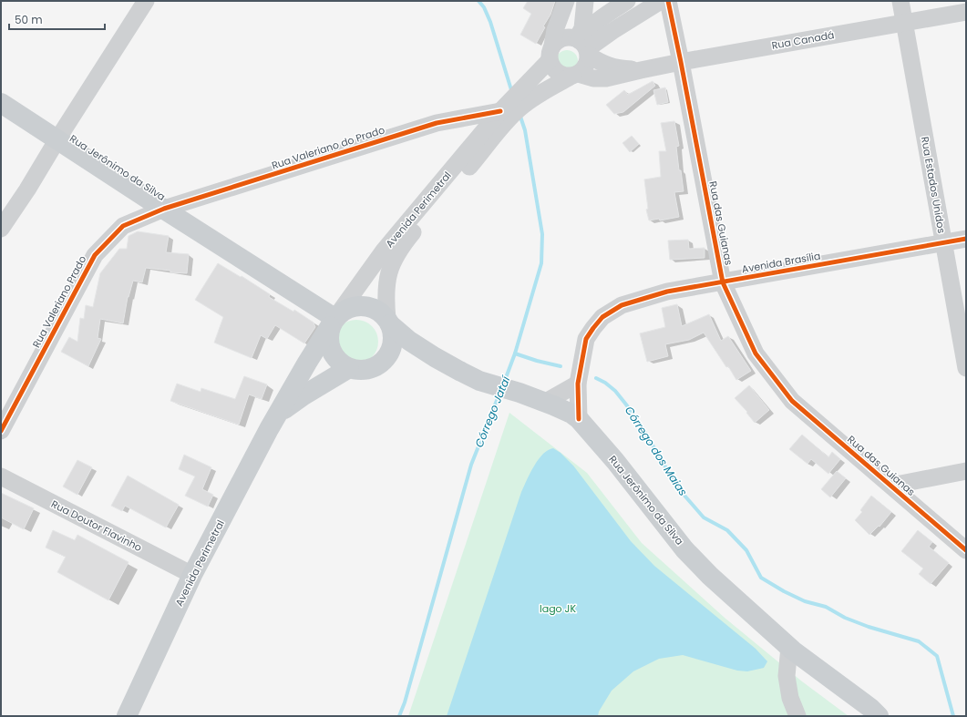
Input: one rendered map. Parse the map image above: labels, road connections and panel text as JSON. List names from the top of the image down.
{
  "streets": {
    "main road": ["Rua Jerônimo da Silva", "Avenida Perimetral"],
    "street": [
      "Rua Canadá",
      "Rua Valeriano do Prado",
      "Rua Estados Unidos",
      "Rua das Guianas",
      "Avenida Brasília",
      "Rua Valeriano Prado",
      "Rua Doutor Flavinho"
    ]
  },
  "crossings": [
    ["Rua Canadá", "Rua Estados Unidos"],
    ["Rua Canadá", "Rua das Guianas"],
    ["Rua Valeriano do Prado", "Rua Jerônimo da Silva"],
    ["Rua Valeriano do Prado", "Avenida Perimetral"],
    ["Rua Valeriano do Prado", "Rua Valeriano Prado"],
    ["Rua Jerônimo da Silva", "Avenida Perimetral"],
    ["Rua Jerônimo da Silva", "Avenida Brasília"],
    ["Rua Jerônimo da Silva", "Rua Valeriano Prado"],
    ["Rua Estados Unidos", "Avenida Brasília"],
    ["Avenida Perimetral", "Rua Doutor Flavinho"],
    ["Rua das Guianas", "Avenida Brasília"]
  ],
  "water": ["Córrego Jataí", "Córrego dos Maias"],
  "parks": ["lago JK"],
  "scale_bar": "50 m"
}
